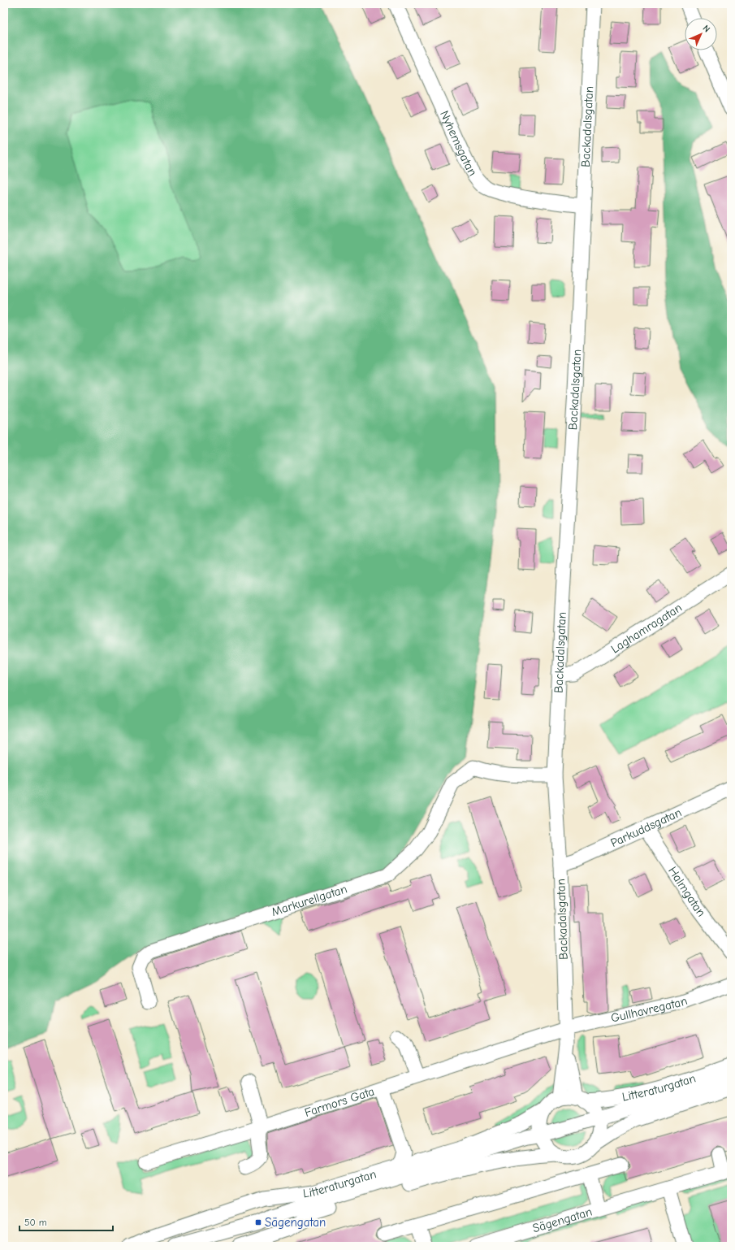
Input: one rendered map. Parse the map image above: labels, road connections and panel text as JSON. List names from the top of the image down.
{
  "streets": {
    "street": [
      "Backadalsgatan",
      "Nyhemsgatan",
      "Laghamragatan",
      "Parkuddsgatan",
      "Halmgatan",
      "Markurellgatan",
      "Gullhavregatan",
      "Litteraturgatan",
      "Farmors Gata",
      "Sägengatan"
    ]
  },
  "crossings": [
    ["Backadalsgatan", "Nyhemsgatan"],
    ["Backadalsgatan", "Laghamragatan"],
    ["Backadalsgatan", "Parkuddsgatan"],
    ["Backadalsgatan", "Markurellgatan"],
    ["Backadalsgatan", "Gullhavregatan"],
    ["Backadalsgatan", "Litteraturgatan"],
    ["Backadalsgatan", "Farmors Gata"],
    ["Parkuddsgatan", "Halmgatan"],
    ["Gullhavregatan", "Farmors Gata"]
  ],
  "places": {
    "transit": ["Sägengatan"]
  },
  "scale_bar": "50 m",
  "north": "top right"
}
